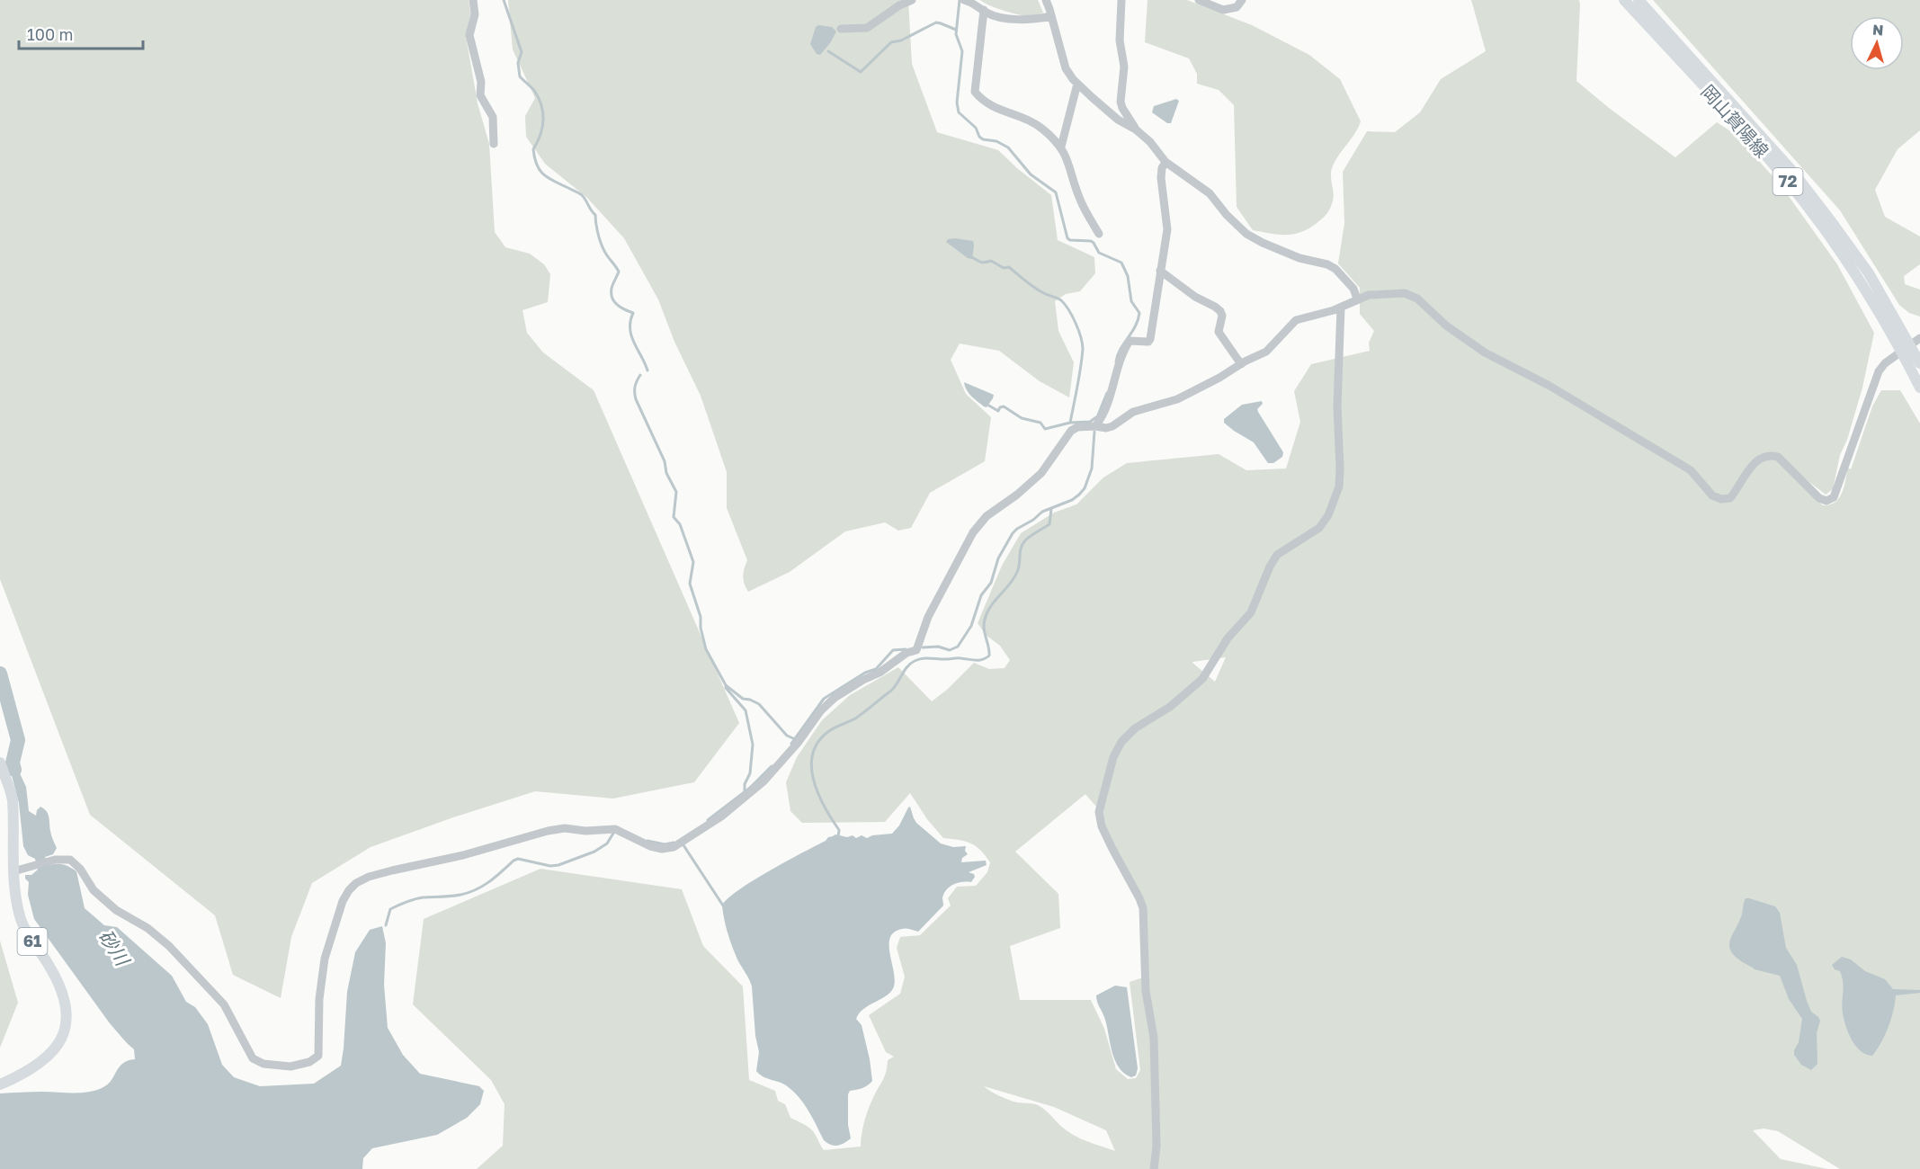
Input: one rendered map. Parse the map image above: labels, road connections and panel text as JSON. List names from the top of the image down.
{
  "streets": {
    "main road": ["岡山賀陽線", "72", "61"]
  },
  "water": ["砂川"],
  "scale_bar": "100 m",
  "north": "top"
}
